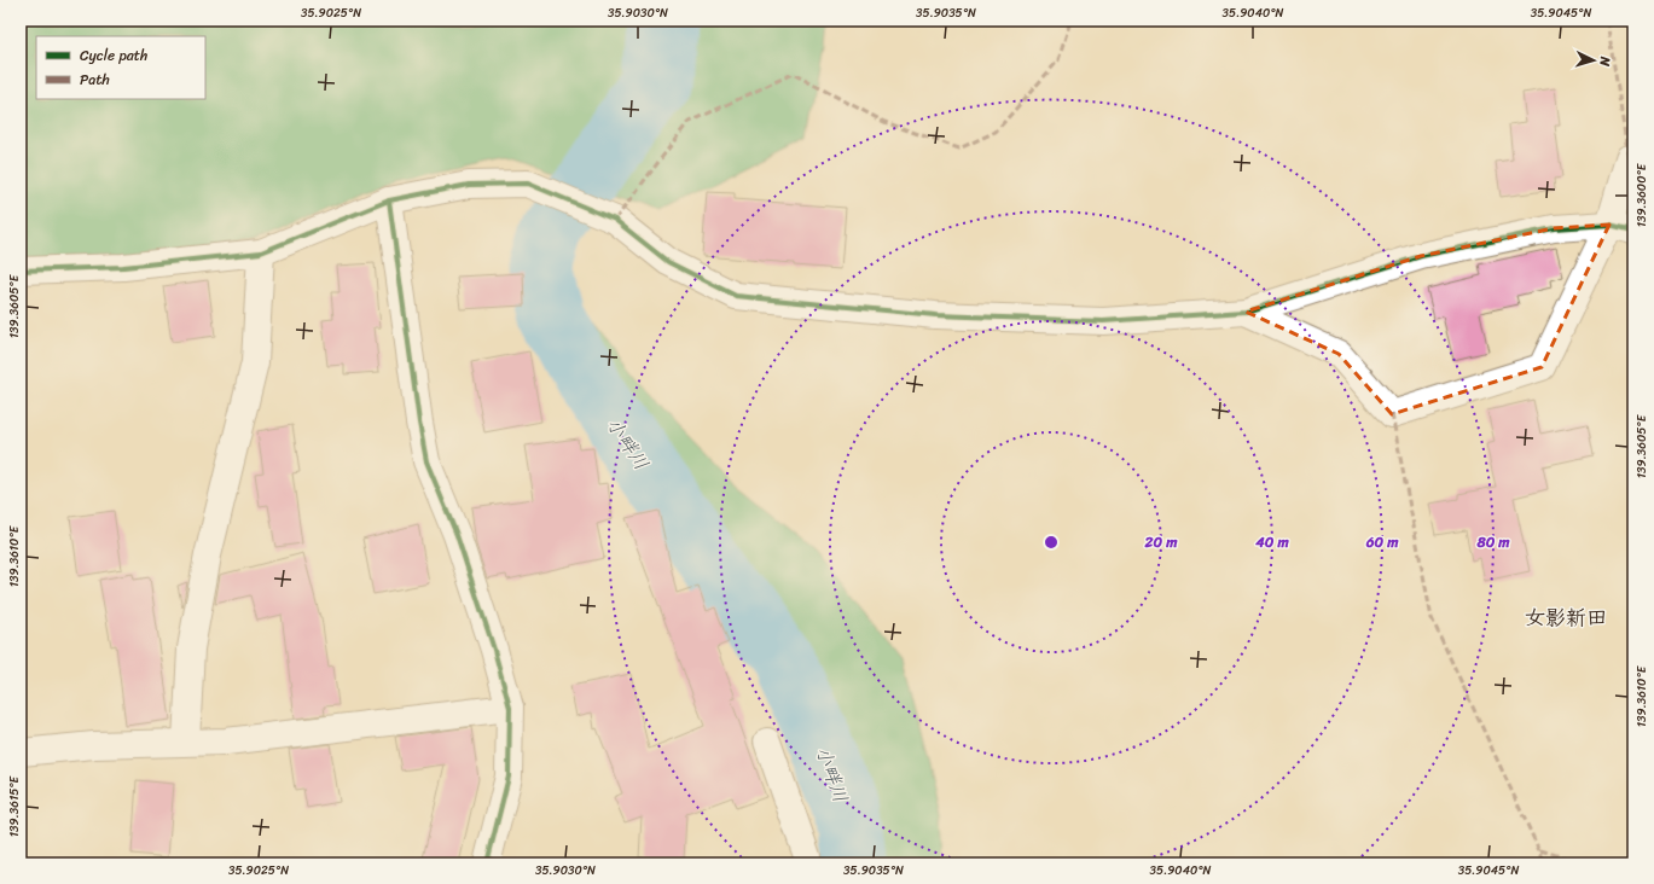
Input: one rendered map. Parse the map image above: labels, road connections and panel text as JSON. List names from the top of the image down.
{
  "districts": ["女影新田"],
  "water": ["小畔川"],
  "legend": ["Cycle path", "Path"],
  "north": "right",
  "coordinates": [
    "35.9025°N",
    "35.9030°N",
    "35.9035°N",
    "35.9040°N",
    "35.9045°N",
    "139.3600°E",
    "139.3605°E",
    "139.3610°E",
    "139.3615°E"
  ],
  "rings": [
    "20 m",
    "40 m",
    "60 m",
    "80 m"
  ]
}
